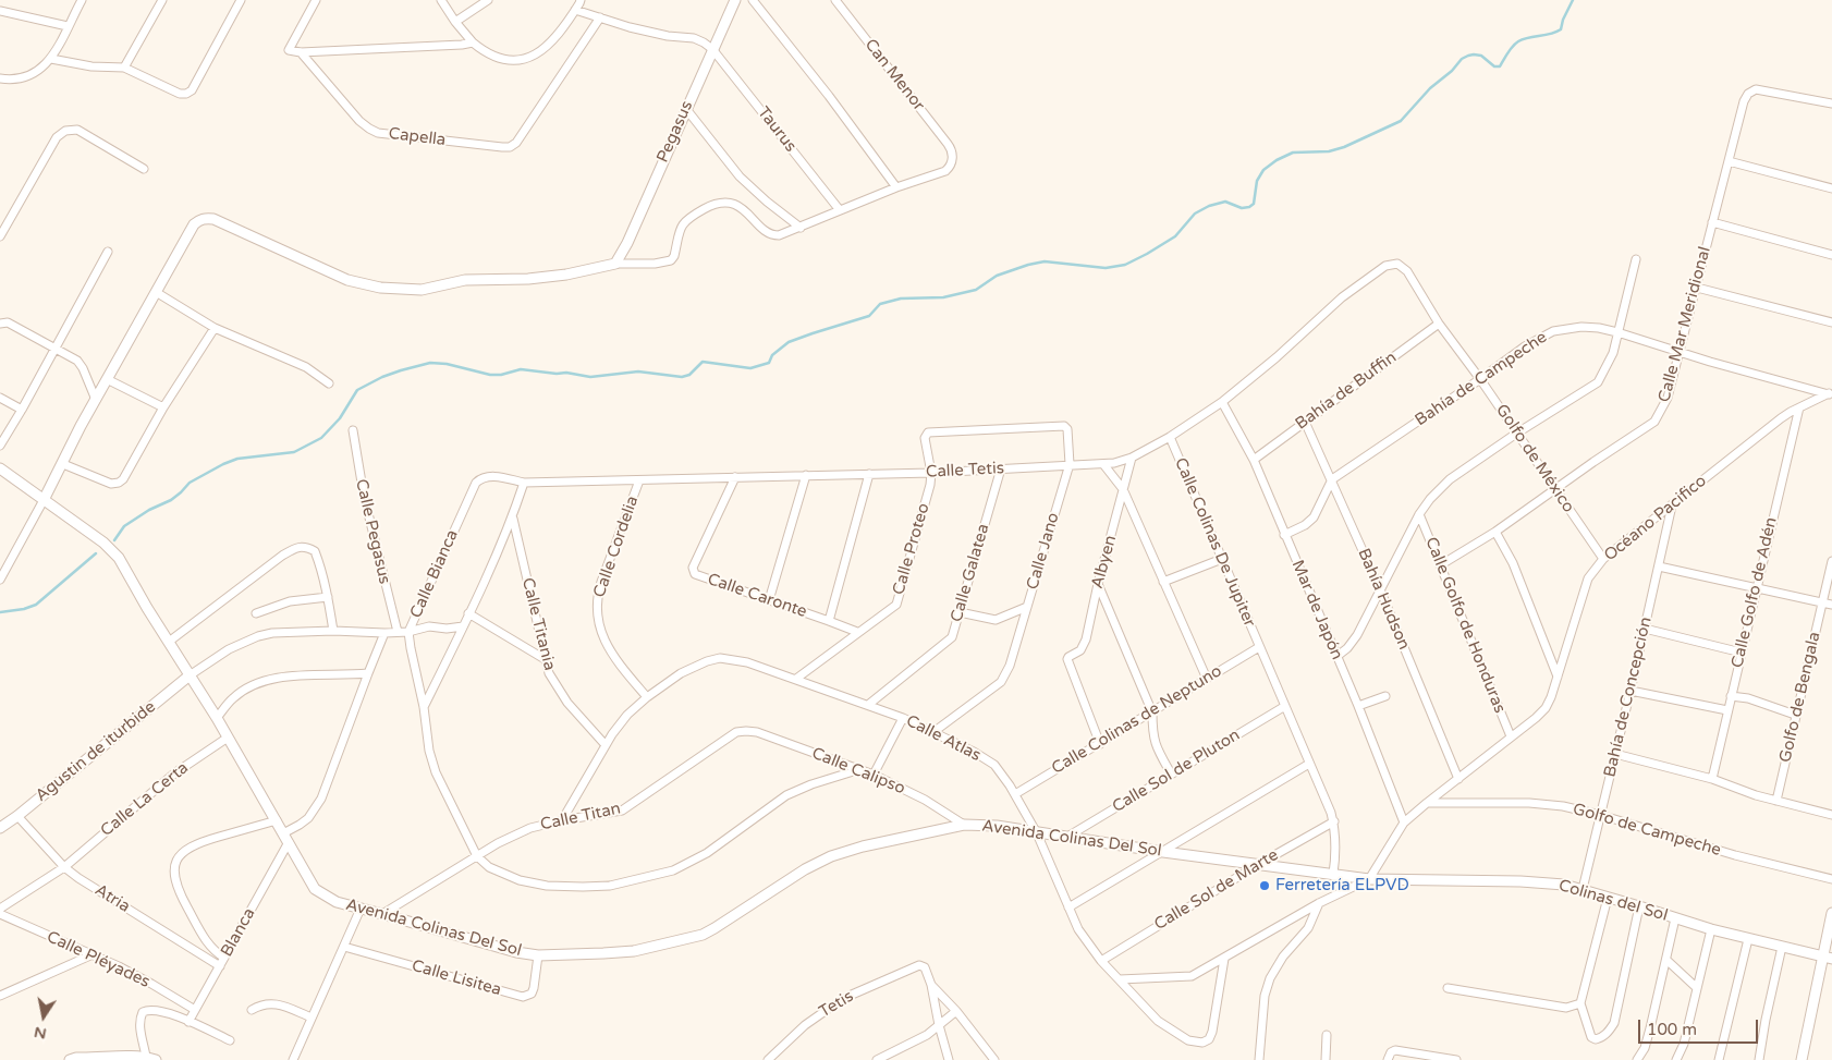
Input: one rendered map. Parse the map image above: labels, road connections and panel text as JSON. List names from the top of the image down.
{
  "streets": {
    "street": [
      "Can Menor",
      "Taurus",
      "Pegasus",
      "Capella",
      "Calle Mar Meridional",
      "Bahía de Campeche",
      "Bahía de Buffin",
      "Golfo de México",
      "Calle Tetis",
      "Océano Pacifico",
      "Calle Pegasus",
      "Calle Colinas De Jupiter",
      "Calle Cordelia",
      "Calle Proteo",
      "Calle Jano",
      "Albyen",
      "Calle Galatea",
      "Calle Bianca",
      "Calle Golfo de Adén",
      "Calle Caronte",
      "Bahía Hudson",
      "Mar de Japón",
      "Calle Titania",
      "Calle Golfo de Honduras",
      "Bahía de Concepción",
      "Golfo de Bengala",
      "Calle Colinas de Neptuno",
      "Calle Atlas",
      "Agustin de iturbide",
      "Calle Calipso",
      "Calle Sol de Pluton",
      "Calle La Certa",
      "Calle Titan",
      "Golfo de Campeche",
      "Avenida Colinas Del Sol",
      "Calle Sol de Marte",
      "Atria",
      "Colinas del Sol",
      "Blanca",
      "Calle Pléyades",
      "Calle Lisitea",
      "Tetis"
    ]
  },
  "crossings": [
    ["Taurus", "Pegasus"],
    ["Calle Mar Meridional", "Bahía de Campeche"],
    ["Calle Mar Meridional", "Golfo de México"],
    ["Calle Mar Meridional", "Calle Golfo de Honduras"],
    ["Bahía de Campeche", "Golfo de México"],
    ["Bahía de Campeche", "Océano Pacifico"],
    ["Bahía de Campeche", "Bahía Hudson"],
    ["Bahía de Buffin", "Golfo de México"],
    ["Bahía de Buffin", "Bahía Hudson"],
    ["Bahía de Buffin", "Mar de Japón"],
    ["Golfo de México", "Calle Tetis"],
    ["Golfo de México", "Océano Pacifico"],
    ["Calle Tetis", "Calle Colinas De Jupiter"],
    ["Calle Tetis", "Calle Cordelia"],
    ["Calle Tetis", "Calle Proteo"],
    ["Calle Tetis", "Calle Jano"],
    ["Calle Tetis", "Albyen"],
    ["Calle Tetis", "Calle Galatea"],
    ["Calle Tetis", "Calle Bianca"],
    ["Calle Tetis", "Calle Caronte"],
    ["Calle Tetis", "Mar de Japón"],
    ["Océano Pacifico", "Calle Golfo de Adén"],
    ["Océano Pacifico", "Bahía Hudson"],
    ["Océano Pacifico", "Mar de Japón"],
    ["Océano Pacifico", "Calle Golfo de Honduras"],
    ["Océano Pacifico", "Bahía de Concepción"],
    ["Océano Pacifico", "Golfo de Campeche"],
    ["Océano Pacifico", "Colinas del Sol"],
    ["Calle Pegasus", "Calle Bianca"],
    ["Calle Colinas De Jupiter", "Calle Colinas de Neptuno"],
    ["Calle Colinas De Jupiter", "Calle Sol de Pluton"],
    ["Calle Colinas De Jupiter", "Avenida Colinas Del Sol"],
    ["Calle Colinas De Jupiter", "Calle Sol de Marte"],
    ["Calle Colinas De Jupiter", "Colinas del Sol"],
    ["Calle Cordelia", "Calle Atlas"],
    ["Calle Proteo", "Calle Jano"],
    ["Calle Proteo", "Calle Caronte"],
    ["Calle Proteo", "Calle Atlas"],
    ["Calle Jano", "Calle Atlas"],
    ["Albyen", "Calle Colinas de Neptuno"],
    ["Calle Galatea", "Calle Atlas"],
    ["Calle Bianca", "Agustin de iturbide"],
    ["Calle Bianca", "Avenida Colinas Del Sol"],
    ["Calle Titania", "Calle Atlas"],
    ["Bahía de Concepción", "Golfo de Campeche"],
    ["Bahía de Concepción", "Colinas del Sol"],
    ["Calle Colinas de Neptuno", "Calle Atlas"],
    ["Calle Atlas", "Calle Titan"],
    ["Calle Atlas", "Avenida Colinas Del Sol"],
    ["Calle Atlas", "Calle Sol de Marte"],
    ["Agustin de iturbide", "Avenida Colinas Del Sol"],
    ["Agustin de iturbide", "Atria"],
    ["Calle Calipso", "Calle Titan"],
    ["Calle Calipso", "Avenida Colinas Del Sol"],
    ["Calle Sol de Pluton", "Avenida Colinas Del Sol"],
    ["Calle La Certa", "Avenida Colinas Del Sol"],
    ["Calle La Certa", "Atria"],
    ["Calle Titan", "Avenida Colinas Del Sol"],
    ["Avenida Colinas Del Sol", "Calle Sol de Marte"],
    ["Avenida Colinas Del Sol", "Colinas del Sol"],
    ["Avenida Colinas Del Sol", "Blanca"],
    ["Avenida Colinas Del Sol", "Calle Lisitea"],
    ["Atria", "Blanca"],
    ["Blanca", "Calle Pléyades"]
  ],
  "places": ["Ferretería ELPVD"],
  "scale_bar": "100 m",
  "north": "bottom"
}
